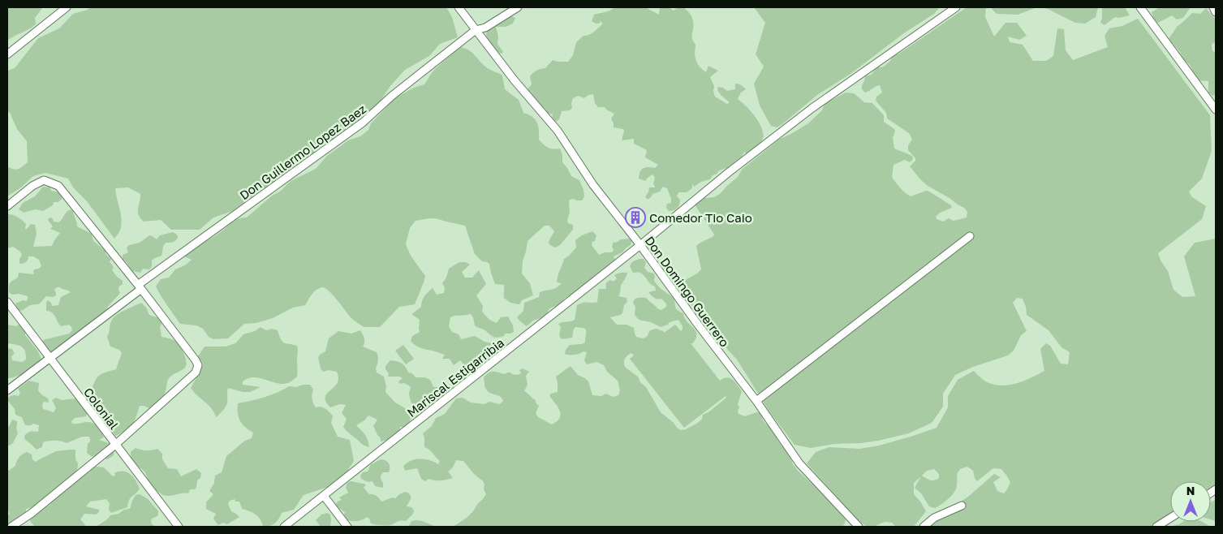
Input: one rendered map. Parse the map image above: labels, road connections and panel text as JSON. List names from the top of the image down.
{
  "streets": {
    "street": [
      "Don Guillermo Lopez Baez",
      "Don Domingo Guerrero",
      "Mariscal Estigarribia",
      "Colonial"
    ]
  },
  "crossings": [
    ["Don Guillermo Lopez Baez", "Don Domingo Guerrero"],
    ["Don Guillermo Lopez Baez", "Colonial"],
    ["Don Domingo Guerrero", "Mariscal Estigarribia"]
  ],
  "places": {
    "building": ["Comedor Tio Caio"]
  },
  "north": "top"
}
